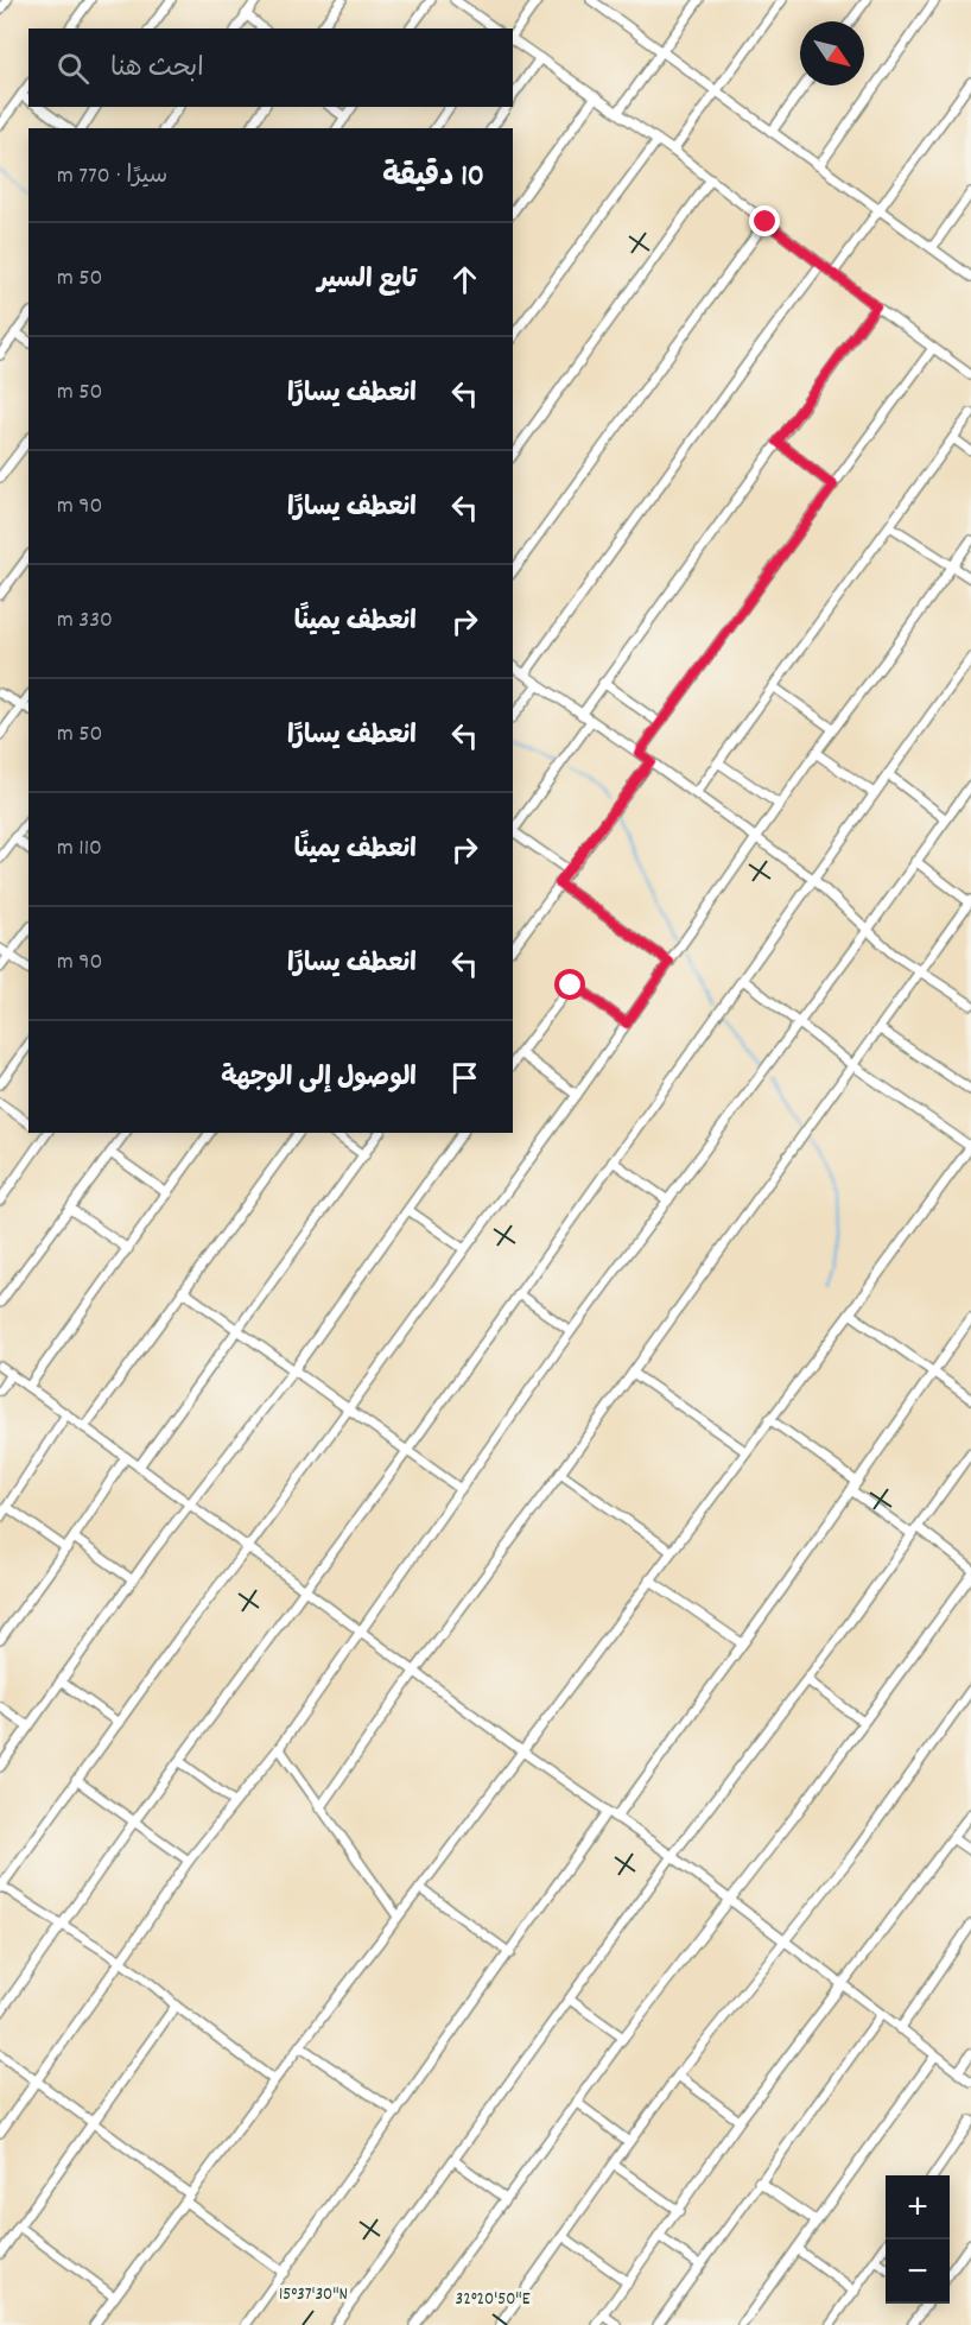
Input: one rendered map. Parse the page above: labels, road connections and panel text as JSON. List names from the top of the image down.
{
  "north": "bottom right",
  "page": {
    "search": "ابحث هنا",
    "heading": ["10 دقيقة", "سيرًا · 770 m"],
    "list": [
      ["تابع السير", "50 m"],
      ["انعطف يسارًا", "50 m"],
      ["انعطف يسارًا", "90 m"],
      ["انعطف يمينًا", "330 m"],
      ["انعطف يسارًا", "50 m"],
      ["انعطف يمينًا", "110 m"],
      ["انعطف يسارًا", "90 m"],
      "الوصول إلى الوجهة"
    ],
    "map_buttons": ["+", "−"]
  },
  "coordinates": ["15°37'30\"N", "32°20'50\"E"]
}
